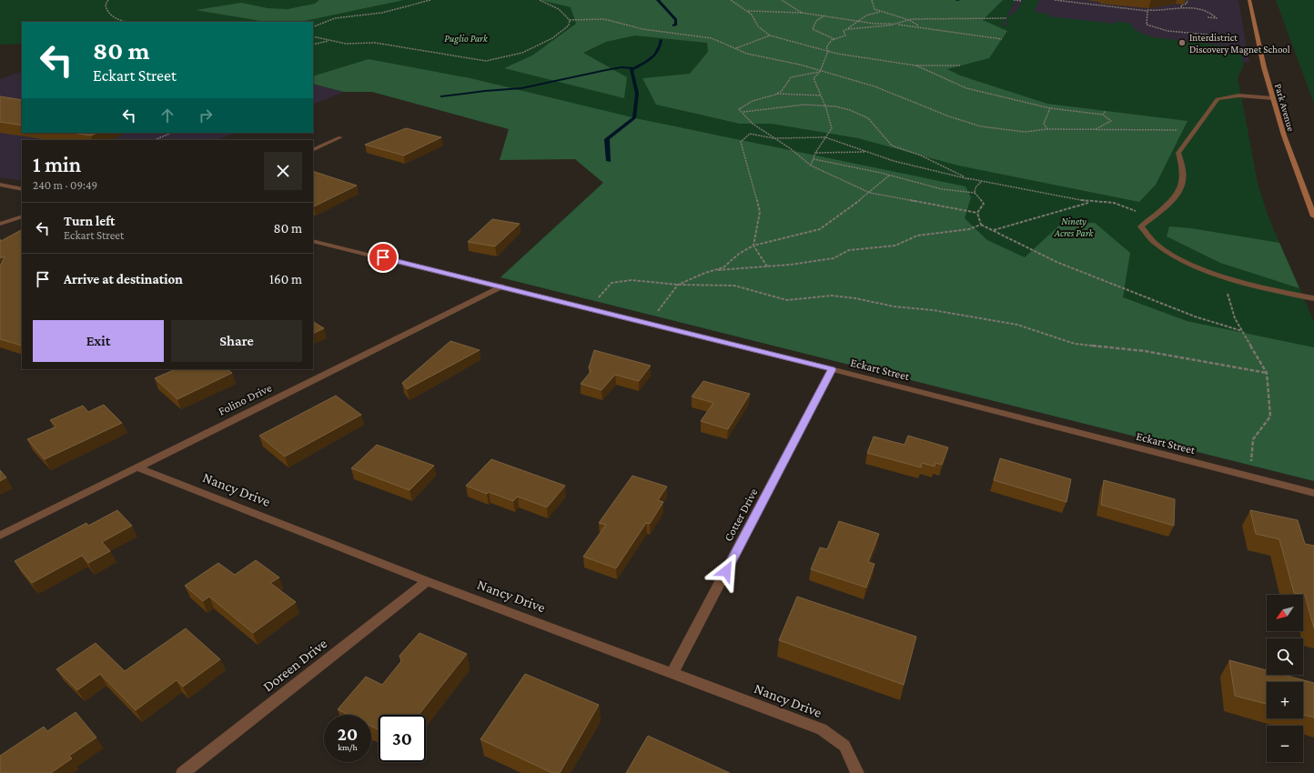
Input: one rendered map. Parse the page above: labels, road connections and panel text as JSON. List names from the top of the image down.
{
  "streets": {
    "main road": ["Park Avenue"],
    "street": [
      "Eckart Street",
      "Folino Drive",
      "Nancy Drive",
      "Cotter Drive",
      "Doreen Drive"
    ]
  },
  "crossings": [
    ["Eckart Street", "Folino Drive"],
    ["Eckart Street", "Cotter Drive"],
    ["Folino Drive", "Nancy Drive"],
    ["Nancy Drive", "Cotter Drive"],
    ["Nancy Drive", "Doreen Drive"]
  ],
  "parks": ["Puglio Park", "Ninety Acres Park"],
  "places": ["Interdistrict Discovery Magnet School"],
  "north": "bottom left",
  "page": {
    "turn": ["80 m", "Eckart Street"],
    "heading": ["1 min", "240 m · 09:49"],
    "list": [
      {
        "name": "Turn left",
        "note": "Eckart Street",
        "value": "80 m"
      },
      {
        "name": "Arrive at destination",
        "value": "160 m"
      }
    ],
    "buttons": ["Exit", "Share"],
    "map_buttons": ["+", "−"],
    "speed": "20 km/h",
    "limit": "30"
  }
}
